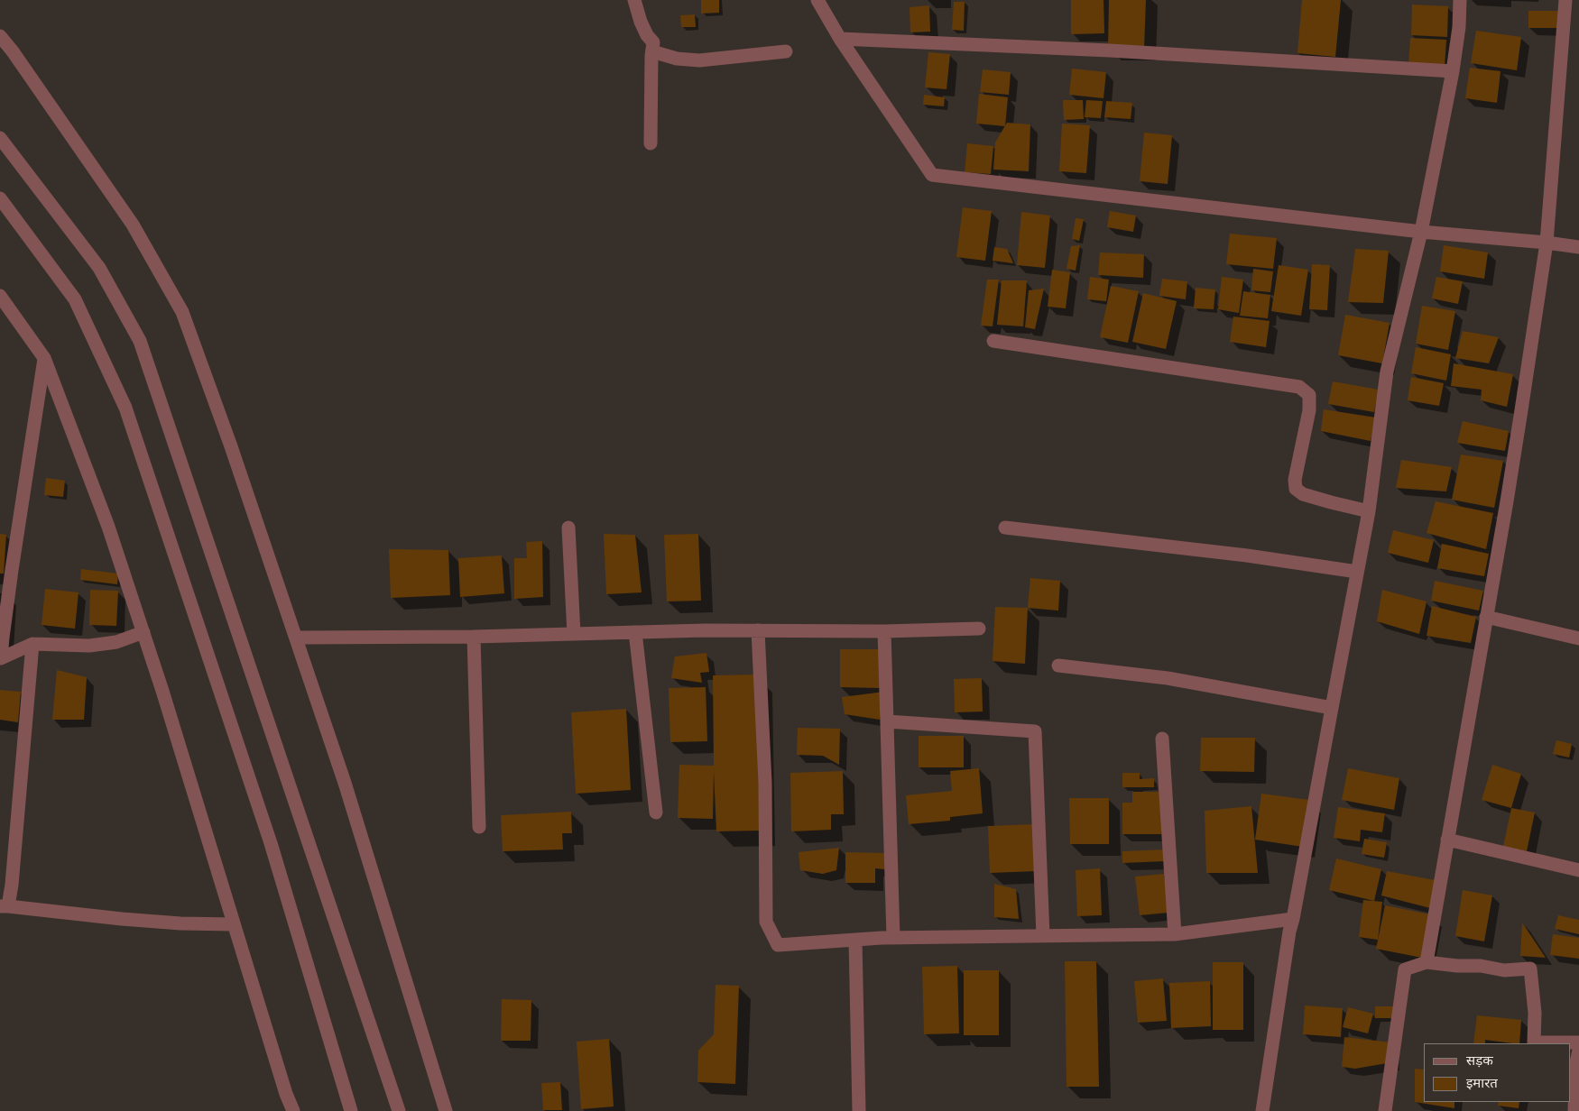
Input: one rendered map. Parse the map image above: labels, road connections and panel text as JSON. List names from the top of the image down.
{
  "legend": ["सड़क", "इमारत"]
}
